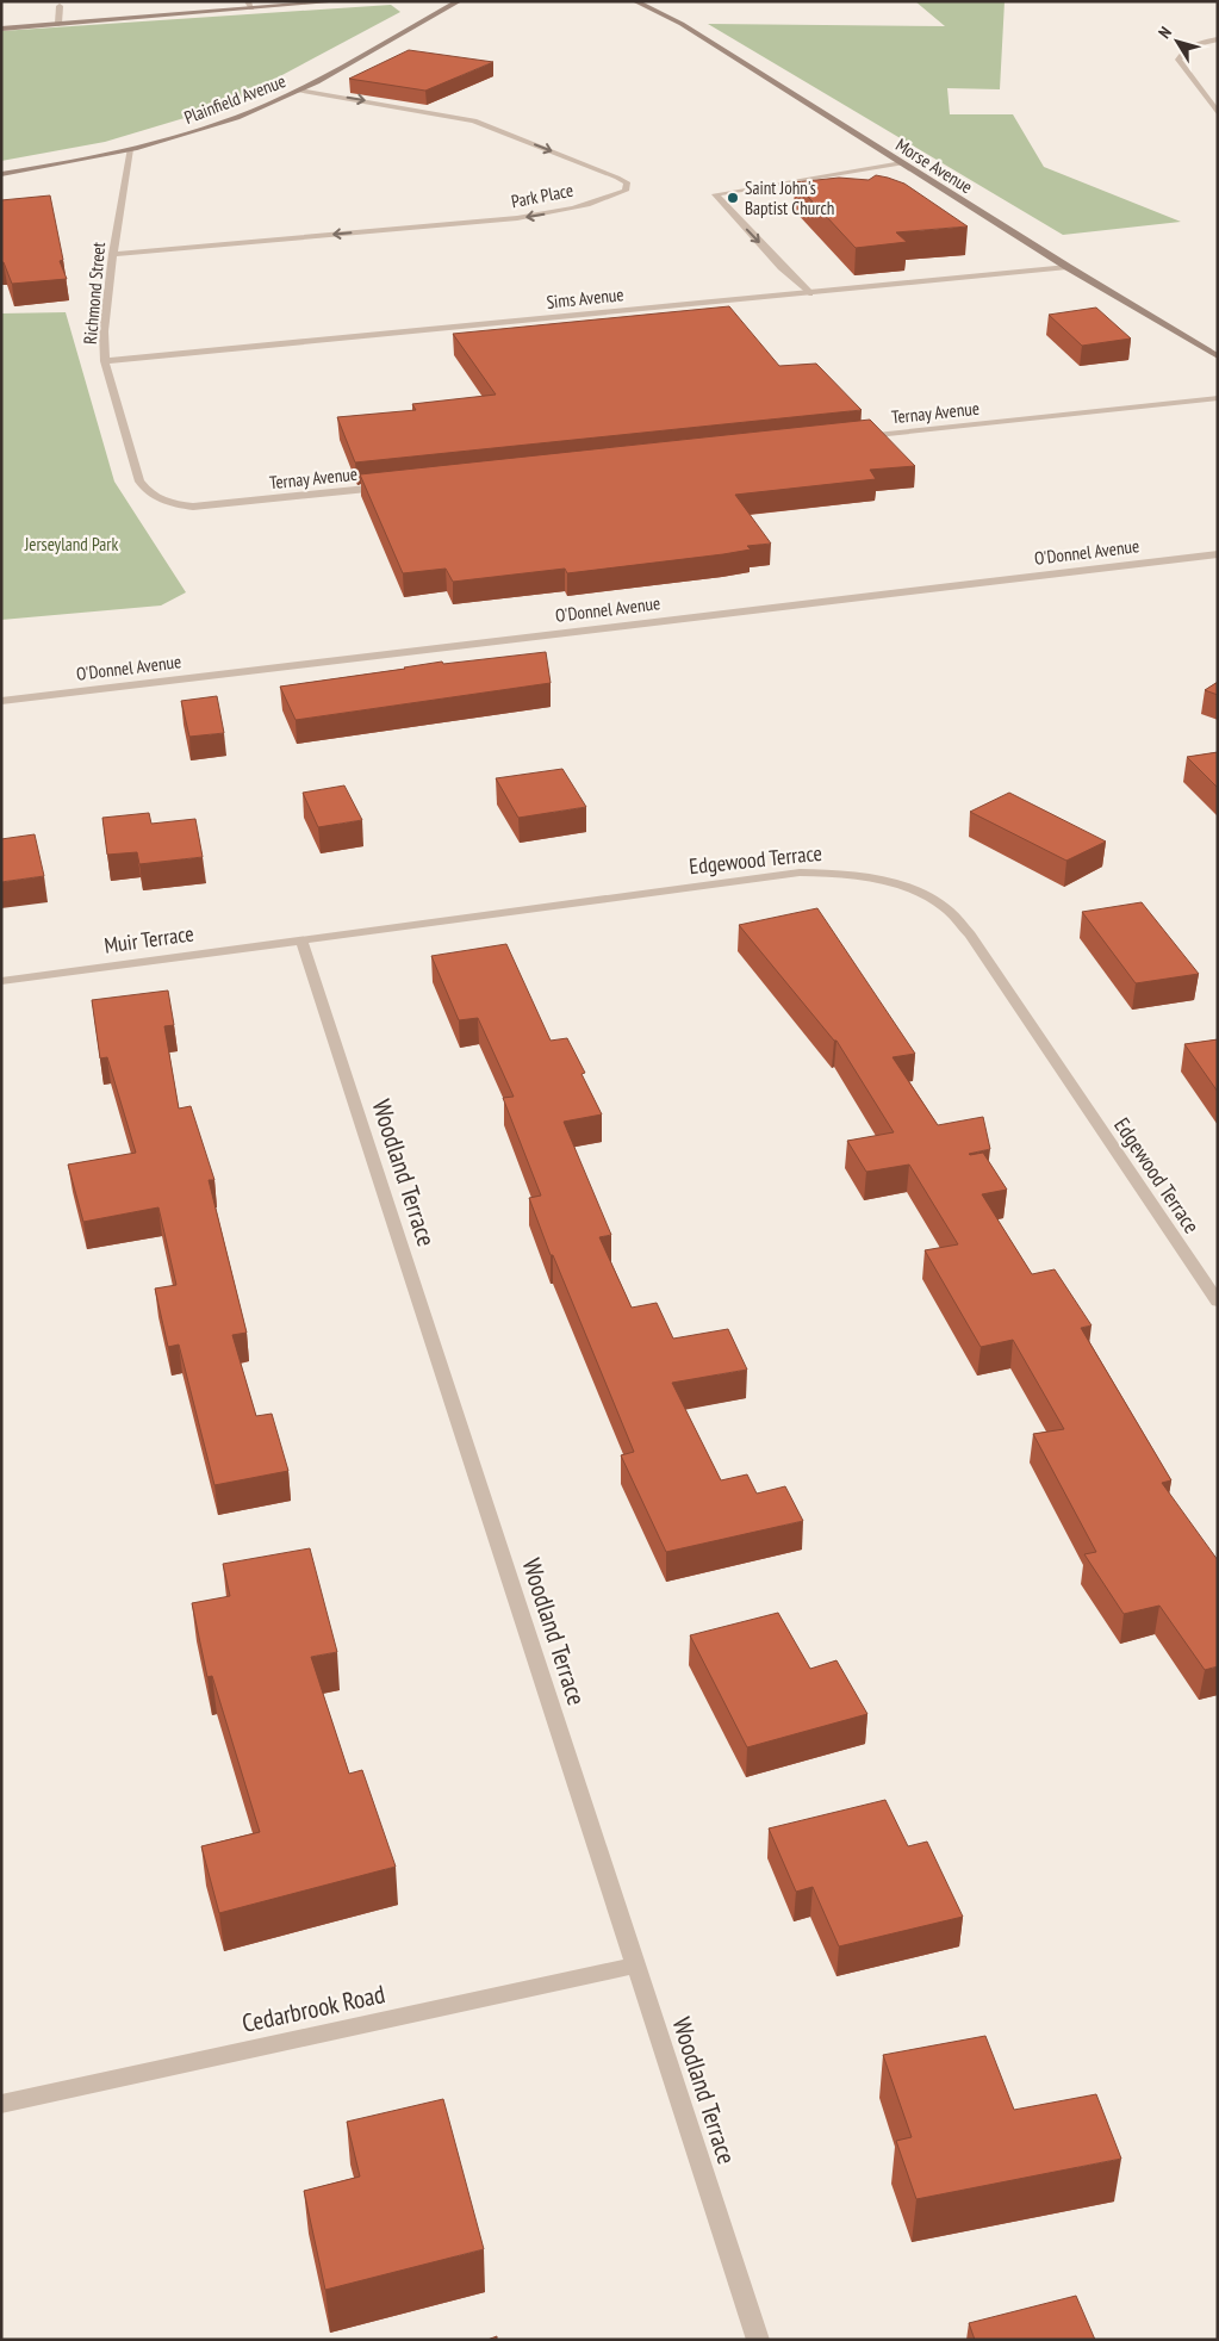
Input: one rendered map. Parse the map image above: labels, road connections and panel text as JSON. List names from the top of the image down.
{
  "streets": {
    "street": [
      "Plainfield Avenue",
      "Morse Avenue",
      "Park Place",
      "Richmond Street",
      "Sims Avenue",
      "Ternay Avenue",
      "O'Donnel Avenue",
      "Edgewood Terrace",
      "Muir Terrace",
      "Woodland Terrace",
      "Cedarbrook Road"
    ]
  },
  "crossings": [
    ["Plainfield Avenue", "Park Place"],
    ["Plainfield Avenue", "Richmond Street"],
    ["Morse Avenue", "Sims Avenue"],
    ["Park Place", "Richmond Street"],
    ["Richmond Street", "Sims Avenue"],
    ["Richmond Street", "Ternay Avenue"],
    ["Edgewood Terrace", "Muir Terrace"],
    ["Edgewood Terrace", "Woodland Terrace"],
    ["Muir Terrace", "Woodland Terrace"],
    ["Woodland Terrace", "Cedarbrook Road"]
  ],
  "parks": ["Jerseyland Park"],
  "places": ["Saint John's Baptist Church"],
  "north": "top left"
}
